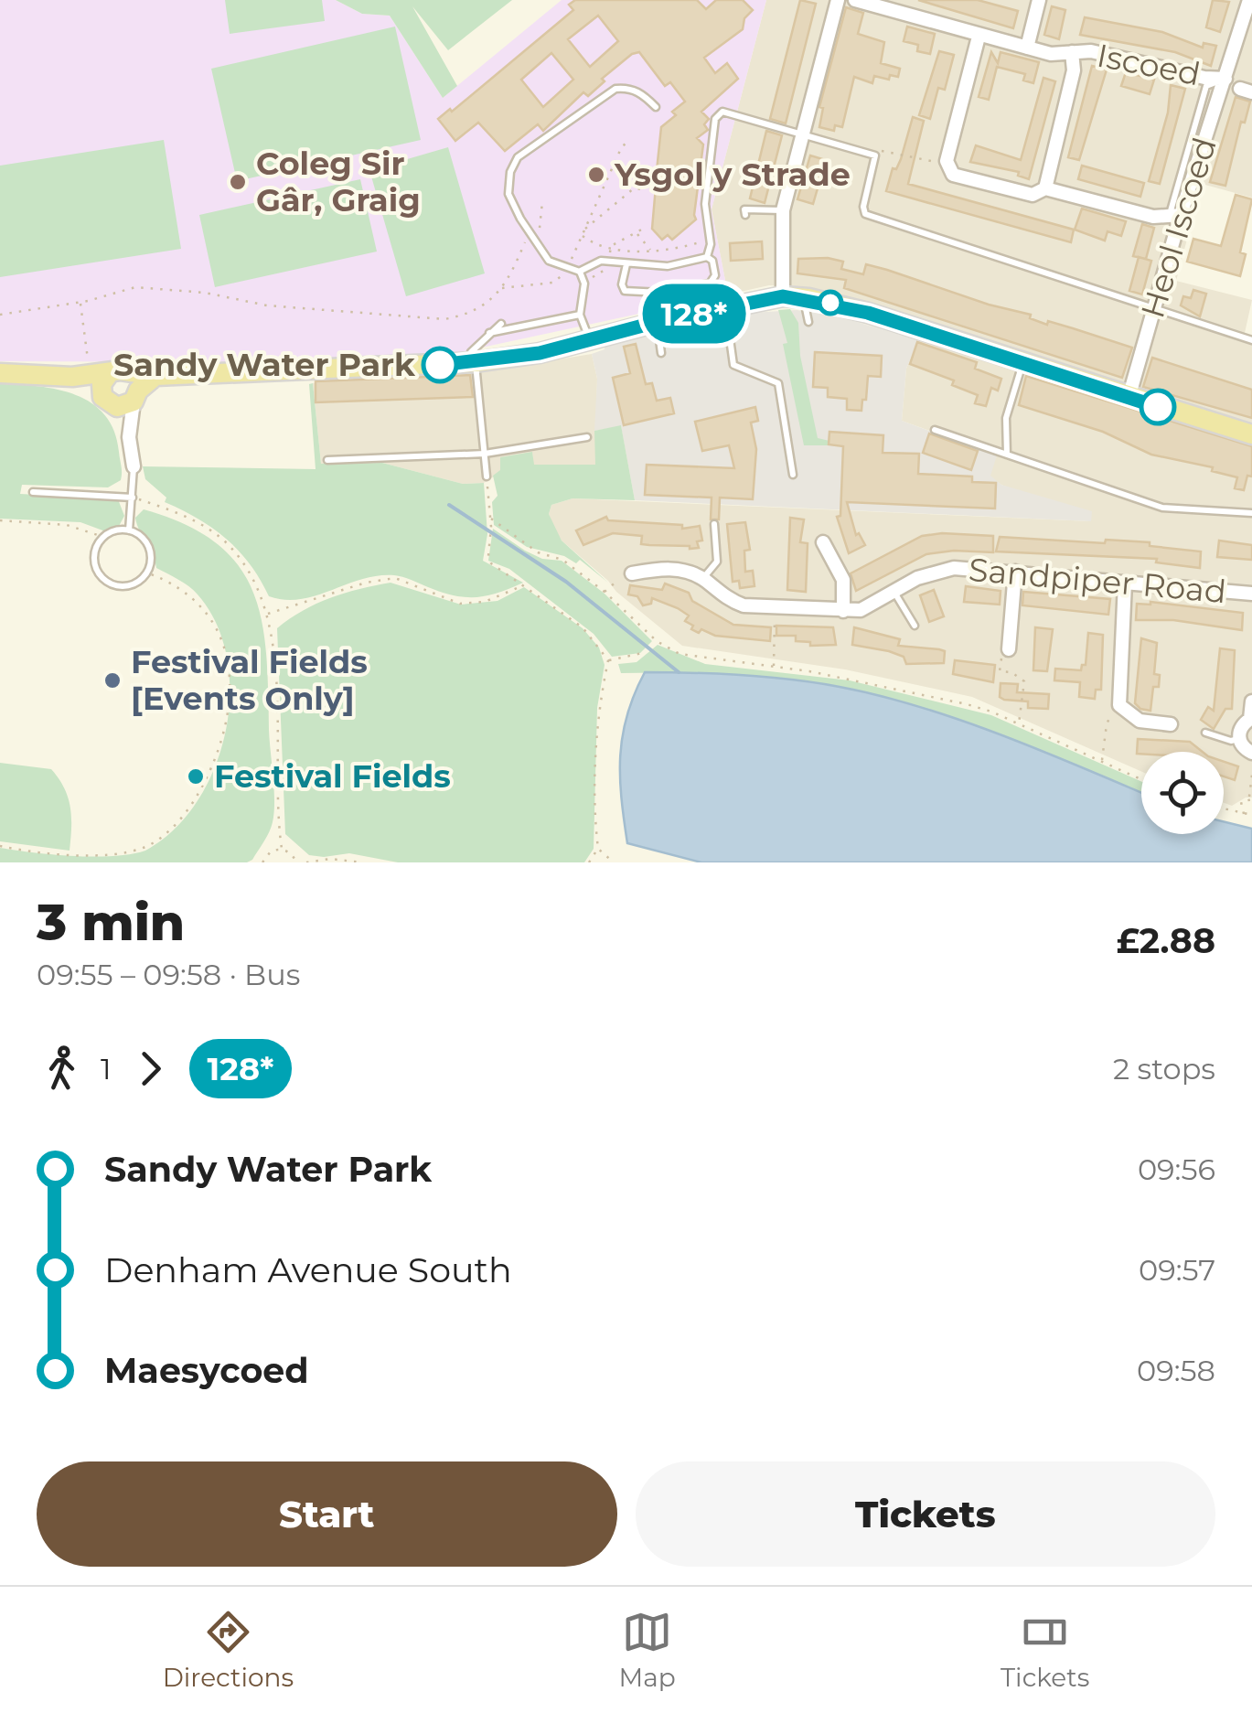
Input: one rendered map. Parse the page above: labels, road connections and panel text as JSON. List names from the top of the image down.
{
  "streets": {
    "street": ["Iscoed", "Heol Iscoed", "Sandpiper Road"]
  },
  "crossings": [
    ["Iscoed", "Heol Iscoed"]
  ],
  "places": [
    "Ysgol y Strade",
    "Coleg Sir Gâr, Graig",
    "Sandy Water Park",
    "Festival Fields [Events Only]",
    "Festival Fields"
  ],
  "lines": ["bus line 128*"],
  "page": {
    "on_map": "128*",
    "heading": ["3 min", "09:55 – 09:58 · Bus", "£2.88"],
    "legs": ["1", "128*", "2 stops"],
    "list": [
      {
        "name": "Sandy Water Park",
        "value": "09:56"
      },
      {
        "name": "Denham Avenue South",
        "value": "09:57"
      },
      {
        "name": "Maesycoed",
        "value": "09:58"
      }
    ],
    "buttons": ["Start", "Tickets"],
    "tabs": ["Directions", "Map", "Tickets"]
  }
}
